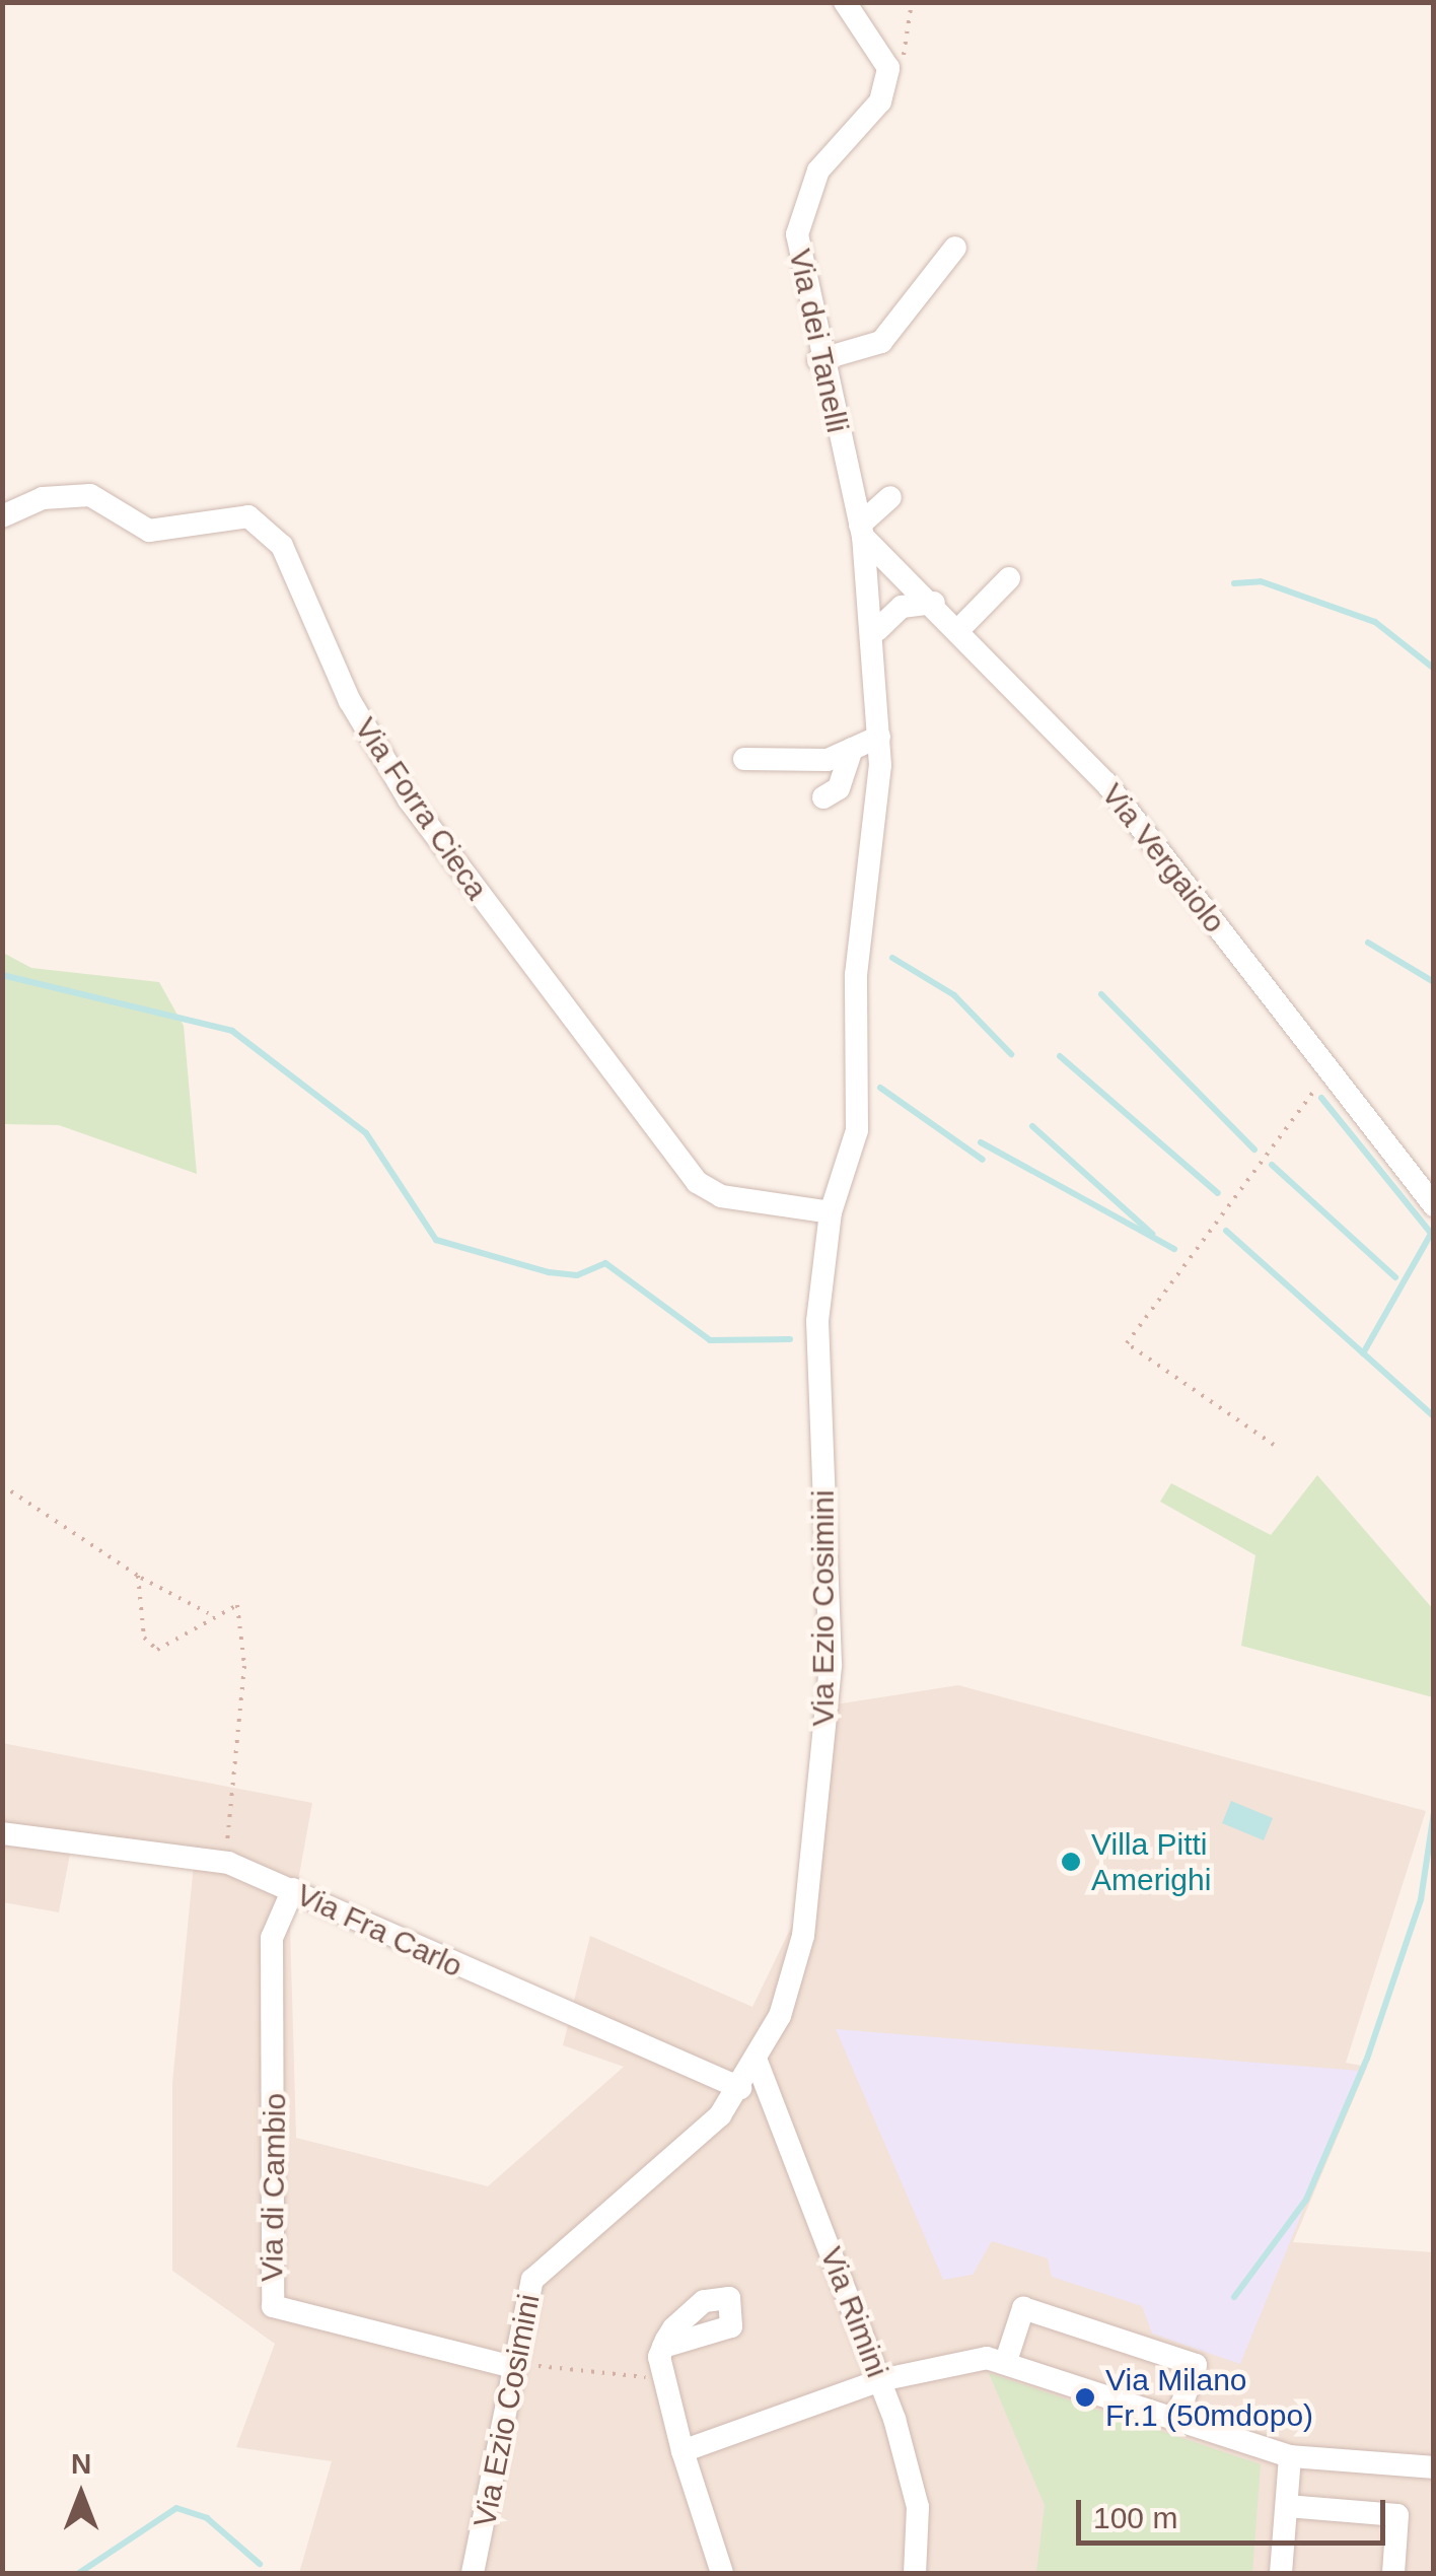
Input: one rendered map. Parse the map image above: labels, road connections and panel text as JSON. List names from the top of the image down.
{
  "streets": {
    "street": [
      "Via dei Tanelli",
      "Via Forra Cieca",
      "Via Vergaiolo",
      "Via Ezio Cosimini",
      "Via Fra Carlo",
      "Via di Cambio",
      "Via Rimini"
    ]
  },
  "crossings": [
    ["Via dei Tanelli", "Via Vergaiolo"],
    ["Via dei Tanelli", "Via Ezio Cosimini"],
    ["Via Forra Cieca", "Via Ezio Cosimini"],
    ["Via Vergaiolo", "Via Ezio Cosimini"],
    ["Via Ezio Cosimini", "Via Fra Carlo"],
    ["Via Ezio Cosimini", "Via di Cambio"],
    ["Via Ezio Cosimini", "Via Rimini"],
    ["Via Fra Carlo", "Via di Cambio"]
  ],
  "places": ["Villa Pitti Amerighi", "Via Milano Fr.1 (50mdopo)"],
  "scale_bar": "100 m",
  "north": "top"
}
